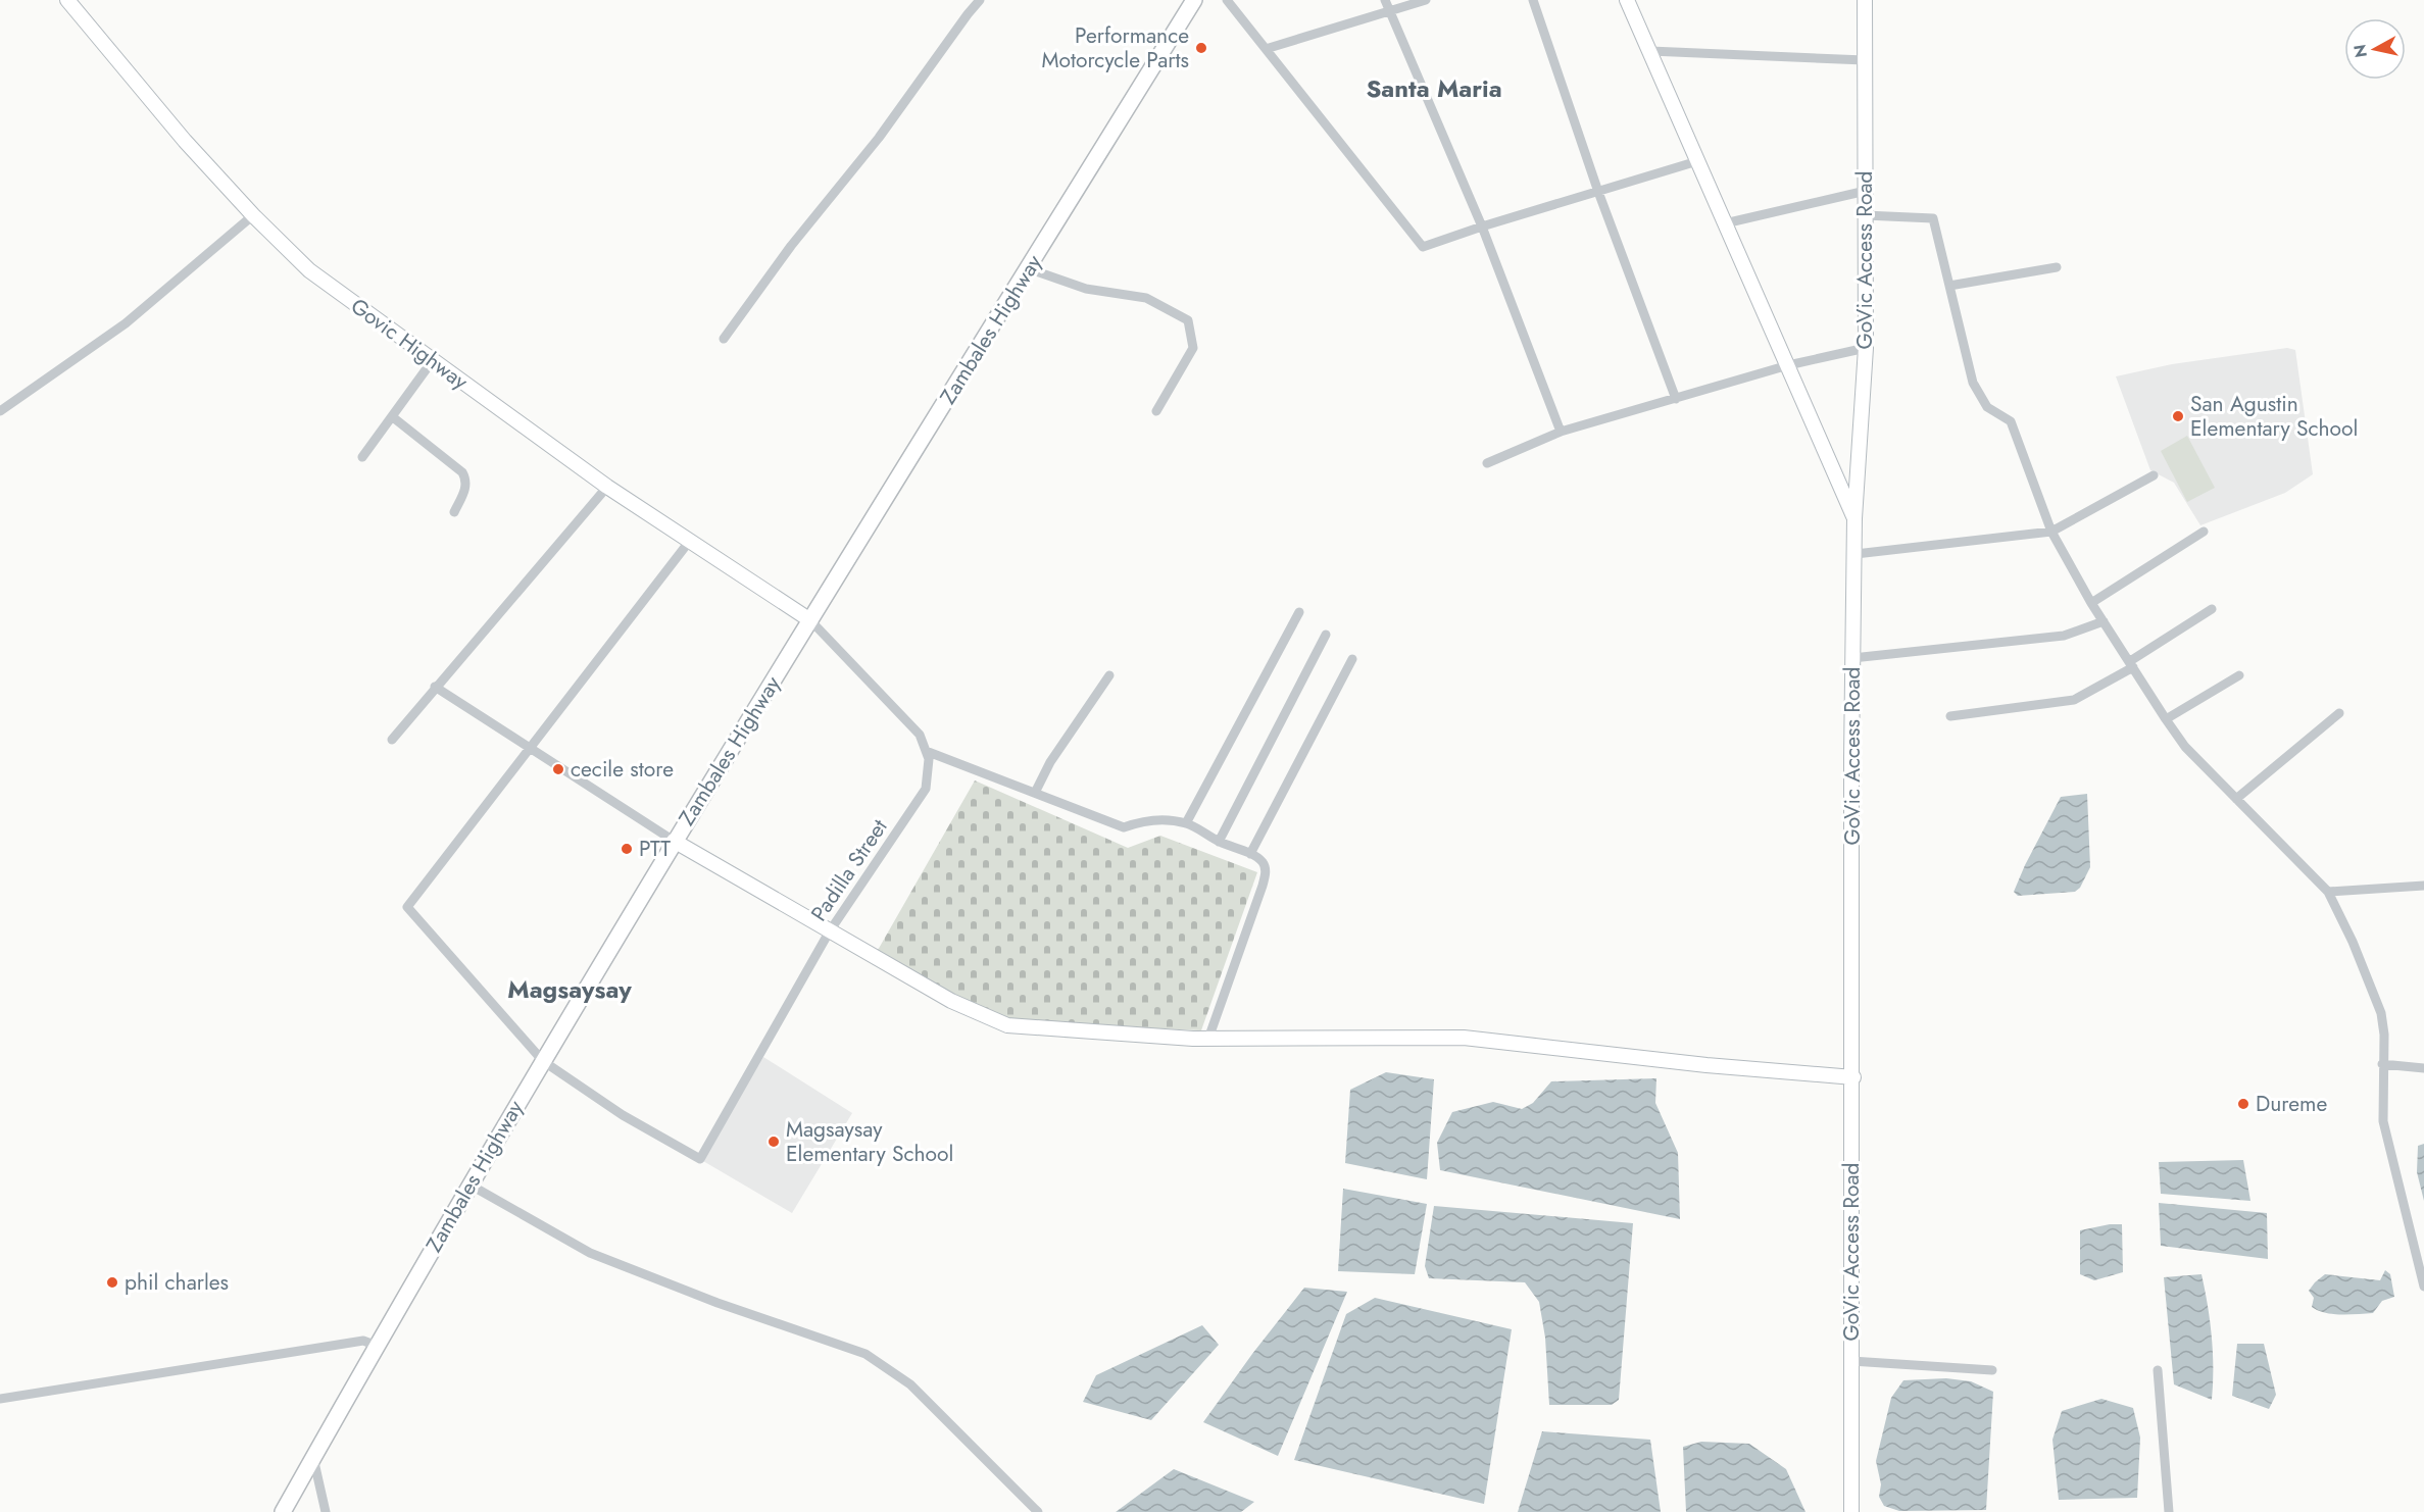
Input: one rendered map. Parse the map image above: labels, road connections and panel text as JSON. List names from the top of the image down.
{
  "streets": {
    "main road": ["GoVic Access Road", "Zambales Highway", "Govic Highway"],
    "street": ["Padilla Street"]
  },
  "crossings": [
    ["Zambales Highway", "Govic Highway"],
    ["Zambales Highway", "Padilla Street"]
  ],
  "districts": ["Santa Maria", "Magsaysay"],
  "places": [
    "Performance Motorcycle Parts",
    "San Agustin Elementary School",
    "cecile store",
    "PTT",
    "Dureme",
    "Magsaysay Elementary School",
    "phil charles"
  ],
  "north": "left"
}
